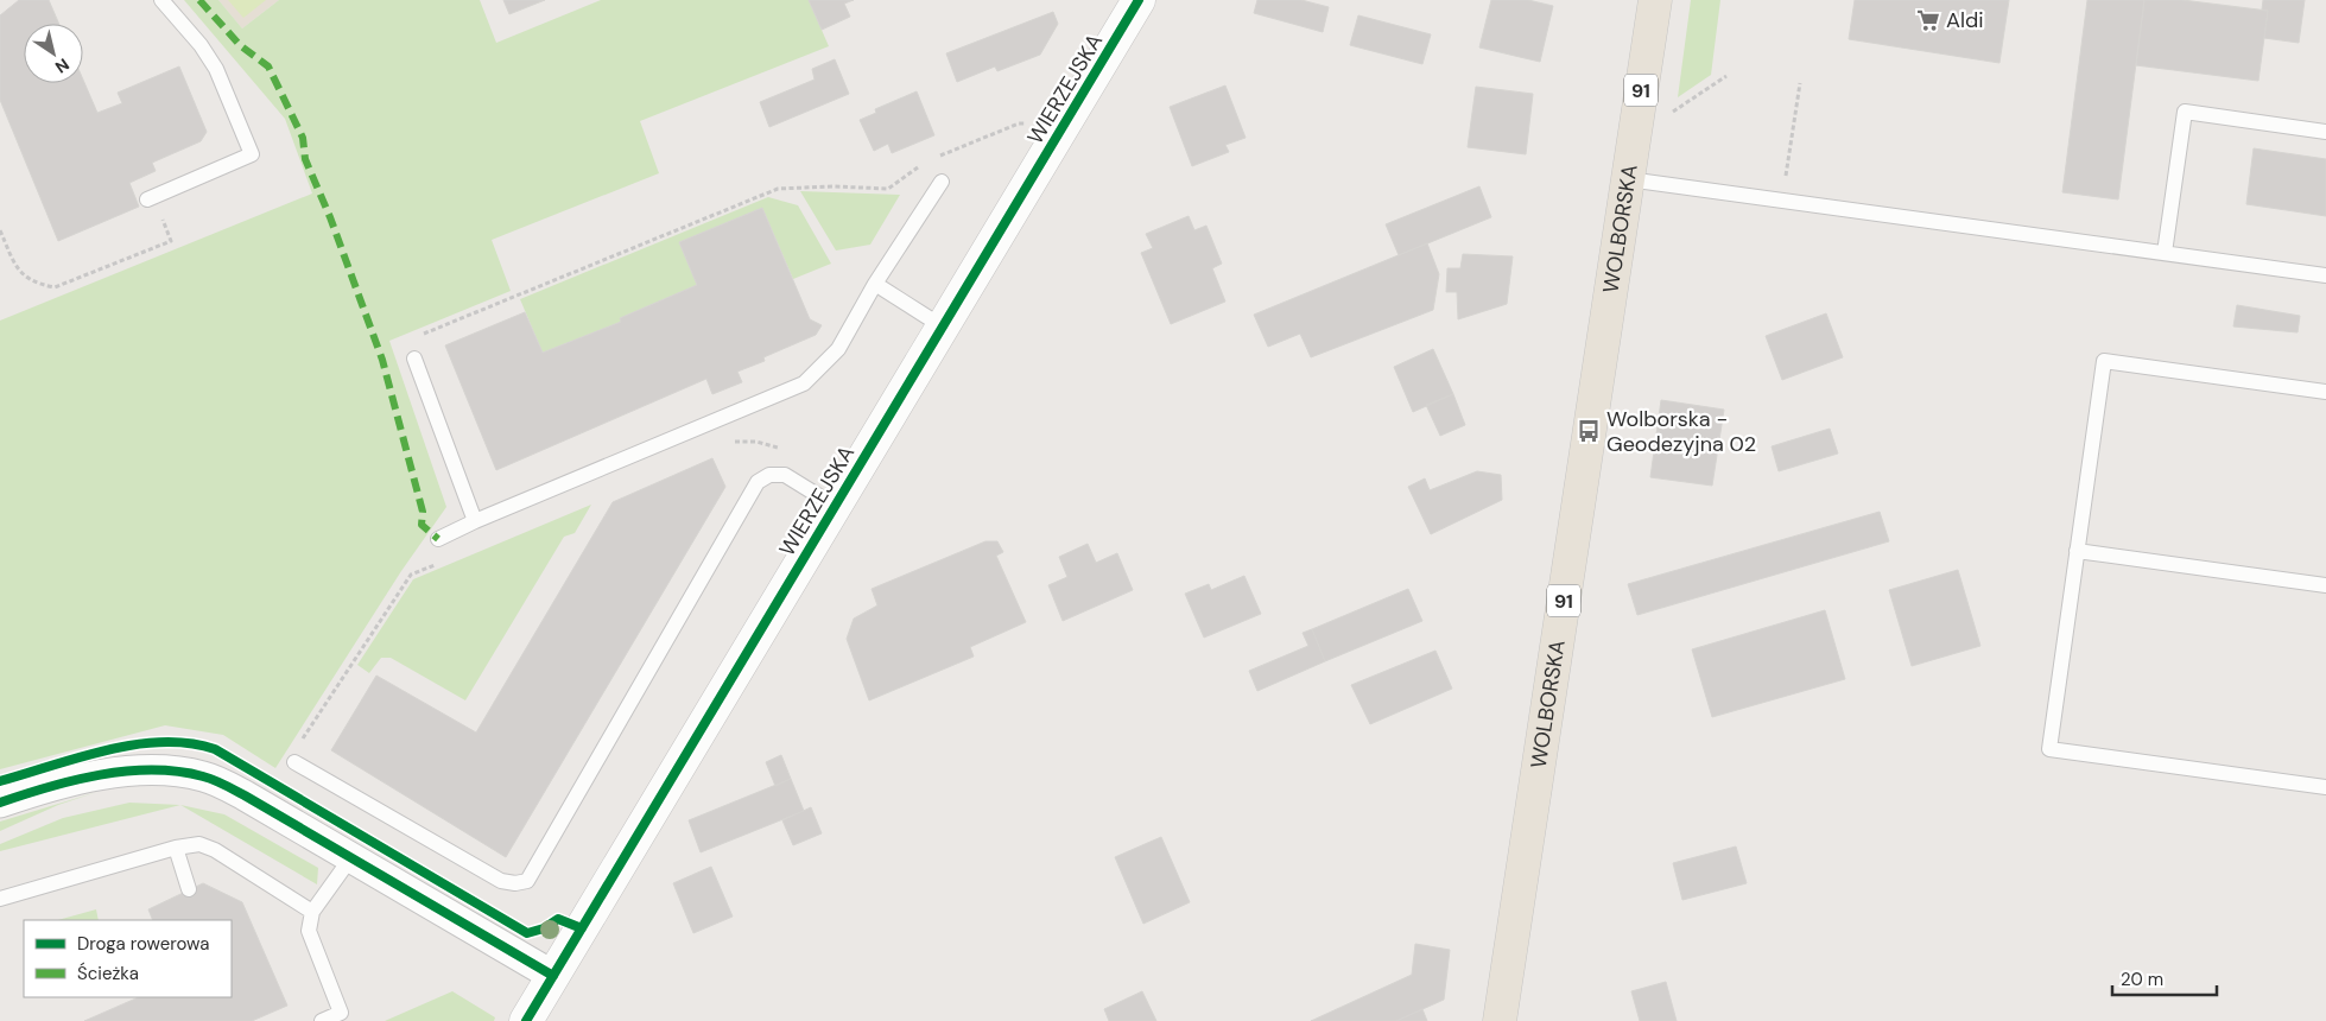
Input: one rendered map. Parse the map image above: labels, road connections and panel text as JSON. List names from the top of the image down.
{
  "streets": {
    "main road": ["91", "WOLBORSKA"],
    "street": ["WIERZEJSKA"]
  },
  "places": {
    "supermarket": ["Aldi"],
    "bus stop": ["Wolborska - Geodezyjna 02"]
  },
  "legend": ["Droga rowerowa", "Ścieżka"],
  "scale_bar": "20 m",
  "north": "bottom right"
}
